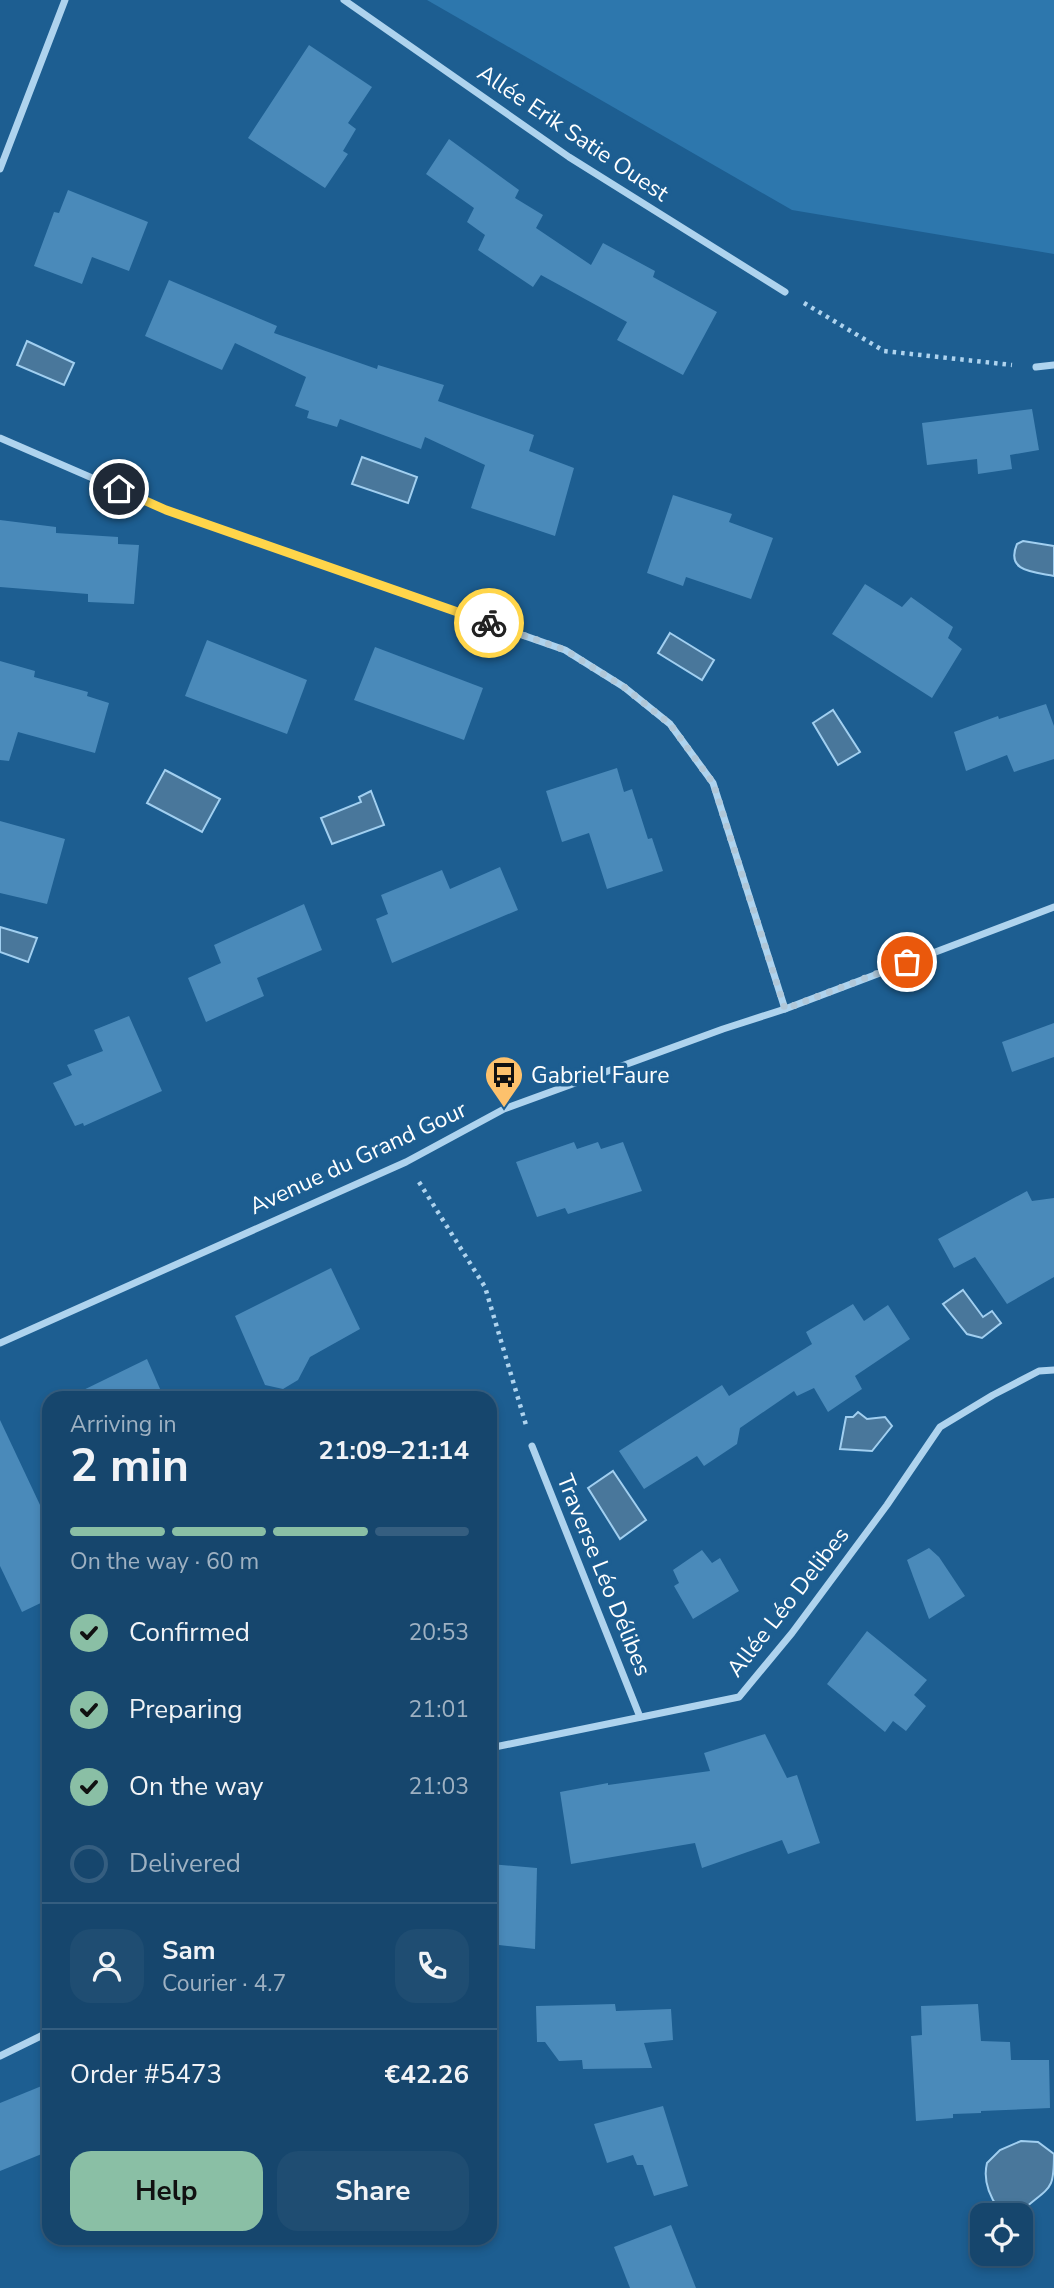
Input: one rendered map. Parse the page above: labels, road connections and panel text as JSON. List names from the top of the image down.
{
  "streets": {
    "street": [
      "Allée Erik Satie Ouest",
      "Avenue du Grand Gour",
      "Traverse Léo Délibes",
      "Allée Léo Delibes"
    ]
  },
  "crossings": [
    ["Traverse Léo Délibes", "Allée Léo Delibes"]
  ],
  "places": {
    "bus stop": ["Gabriel Faure"]
  },
  "page": {
    "heading": ["2 min", "Arriving in", "21:09–21:14"],
    "panel": [
      "Sam",
      "Courier · 4.7",
      "Order #5473",
      "€42.26"
    ],
    "bar": "On the way · 60 m",
    "list": [
      ["Confirmed", "20:53"],
      ["Preparing", "21:01"],
      ["On the way", "21:03"],
      "Delivered"
    ],
    "buttons": ["Help", "Share"]
  }
}
